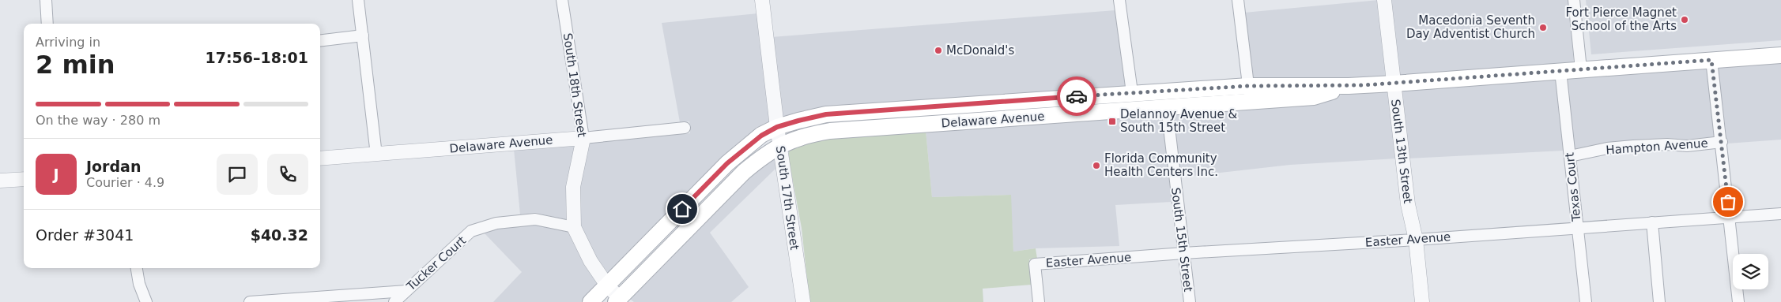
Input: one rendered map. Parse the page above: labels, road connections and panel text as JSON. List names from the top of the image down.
{
  "streets": {
    "main road": ["Delaware Avenue"],
    "street": [
      "South 18th Street",
      "Hampton Avenue",
      "South 13th Street",
      "Texas Court",
      "South 17th Street",
      "South 15th Street",
      "Easter Avenue",
      "Tucker Court"
    ]
  },
  "crossings": [
    ["South 18th Street", "Delaware Avenue"],
    ["South 18th Street", "Tucker Court"],
    ["Delaware Avenue", "South 13th Street"],
    ["Delaware Avenue", "Texas Court"],
    ["Delaware Avenue", "South 17th Street"],
    ["Delaware Avenue", "South 15th Street"],
    ["Hampton Avenue", "Texas Court"],
    ["South 13th Street", "Easter Avenue"],
    ["Texas Court", "Easter Avenue"],
    ["South 15th Street", "Easter Avenue"]
  ],
  "places": {
    "other": [
      "Fort Pierce Magnet School of the Arts",
      "Macedonia Seventh Day Adventist Church",
      "McDonald's",
      "Florida Community Health Centers Inc."
    ],
    "transit": ["Delannoy Avenue & South 15th Street"]
  },
  "page": {
    "heading": ["2 min", "Arriving in", "17:56–18:01"],
    "panel": [
      "Jordan",
      "Courier · 4.9",
      "Order #3041",
      "$40.32"
    ],
    "bar": "On the way · 280 m",
    "round": "J"
  }
}
